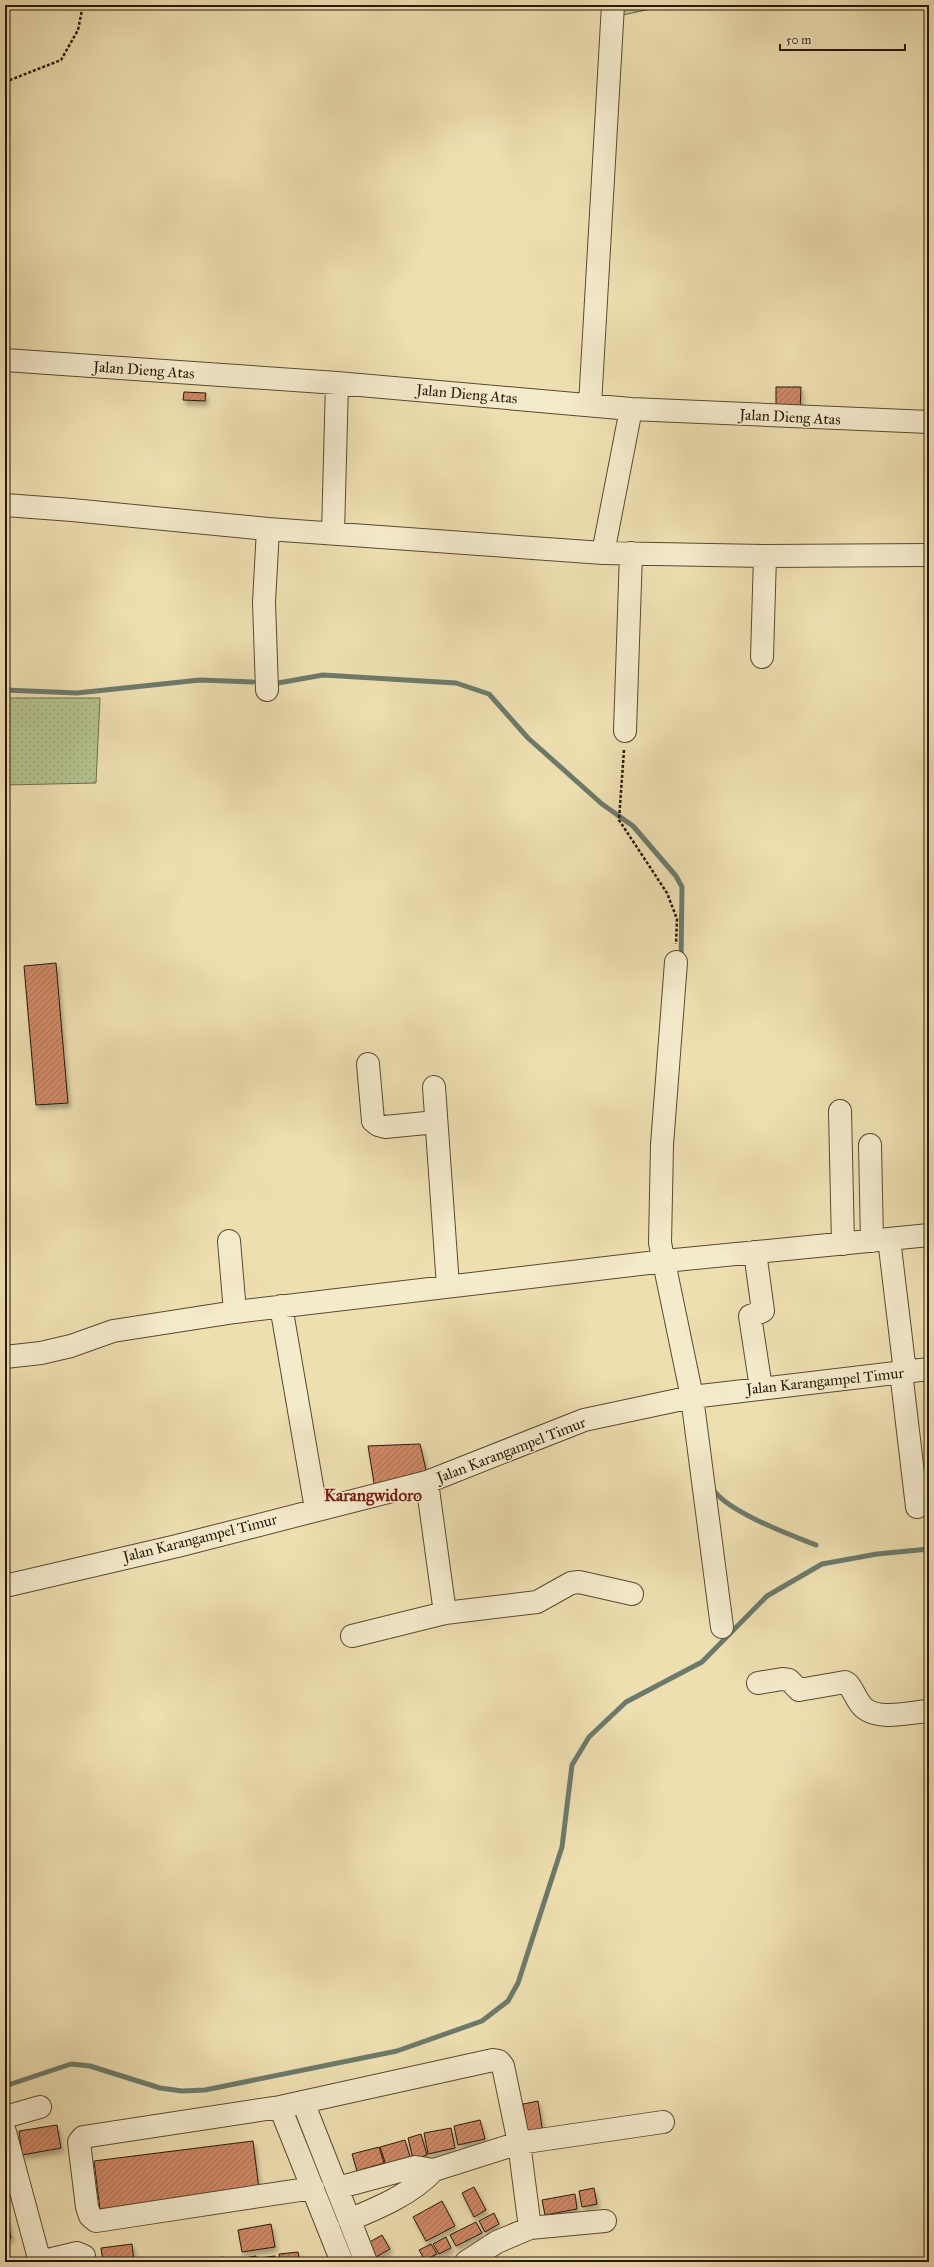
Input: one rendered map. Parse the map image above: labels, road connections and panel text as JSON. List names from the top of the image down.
{
  "streets": {
    "street": ["Jalan Dieng Atas", "Jalan Karangampel Timur"]
  },
  "districts": ["Karangwidoro"],
  "scale_bar": "50 m"
}
